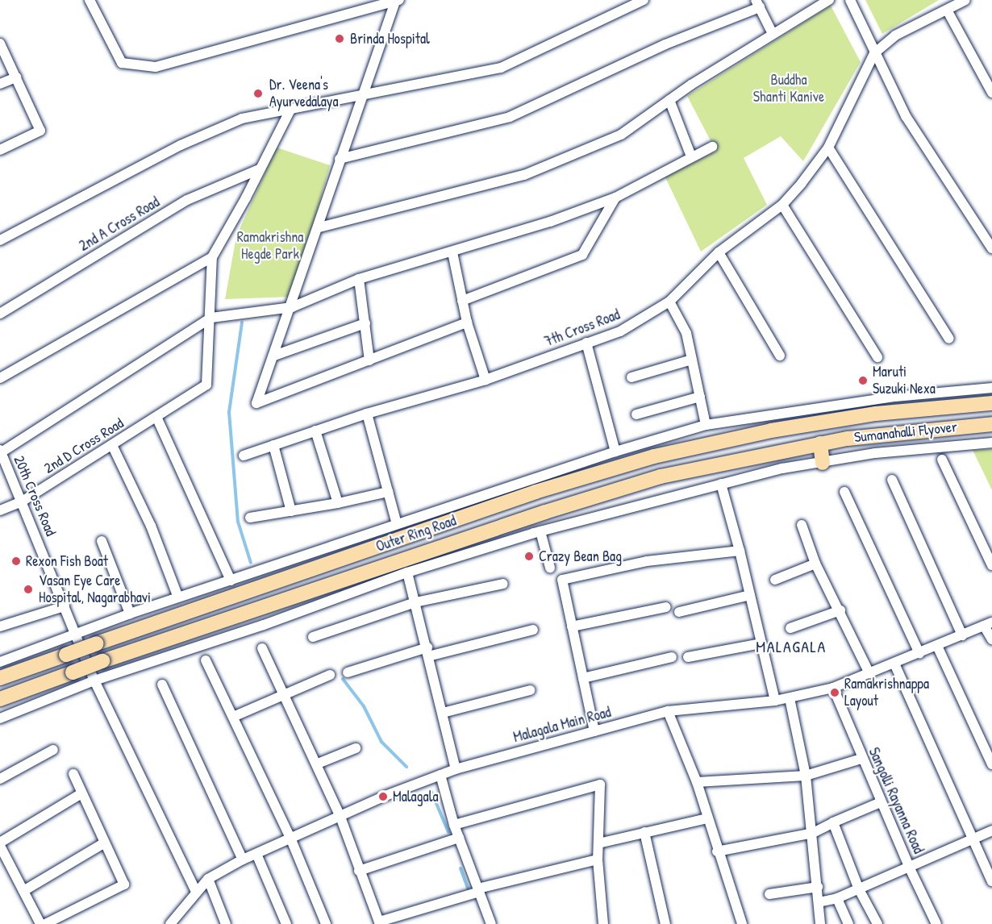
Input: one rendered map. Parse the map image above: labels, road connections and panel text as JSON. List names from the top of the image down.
{
  "streets": {
    "highway": ["Sumanahalli Flyover", "Outer Ring Road"],
    "street": [
      "2nd A Cross Road",
      "7th Cross Road",
      "2nd D Cross Road",
      "20th Cross Road",
      "Malagala Main Road",
      "Sangolli Rayanna Road"
    ]
  },
  "crossings": [
    ["Sumanahalli Flyover", "Outer Ring Road"],
    ["2nd D Cross Road", "20th Cross Road"],
    ["20th Cross Road", "Malagala Main Road"],
    ["Malagala Main Road", "Sangolli Rayanna Road"]
  ],
  "districts": ["MALAGALA"],
  "parks": ["Buddha Shanti Kanive", "Ramakrishna Hegde Park"],
  "places": [
    "Brinda Hospital",
    "Dr. Veena's Ayurvedalaya",
    "Maruti Suzuki Nexa",
    "Crazy Bean Bag",
    "Rexon Fish Boat",
    "Vasan Eye Care Hospital, Nagarabhavi",
    "Ramakrishnappa Layout",
    "Malagala"
  ]
}
